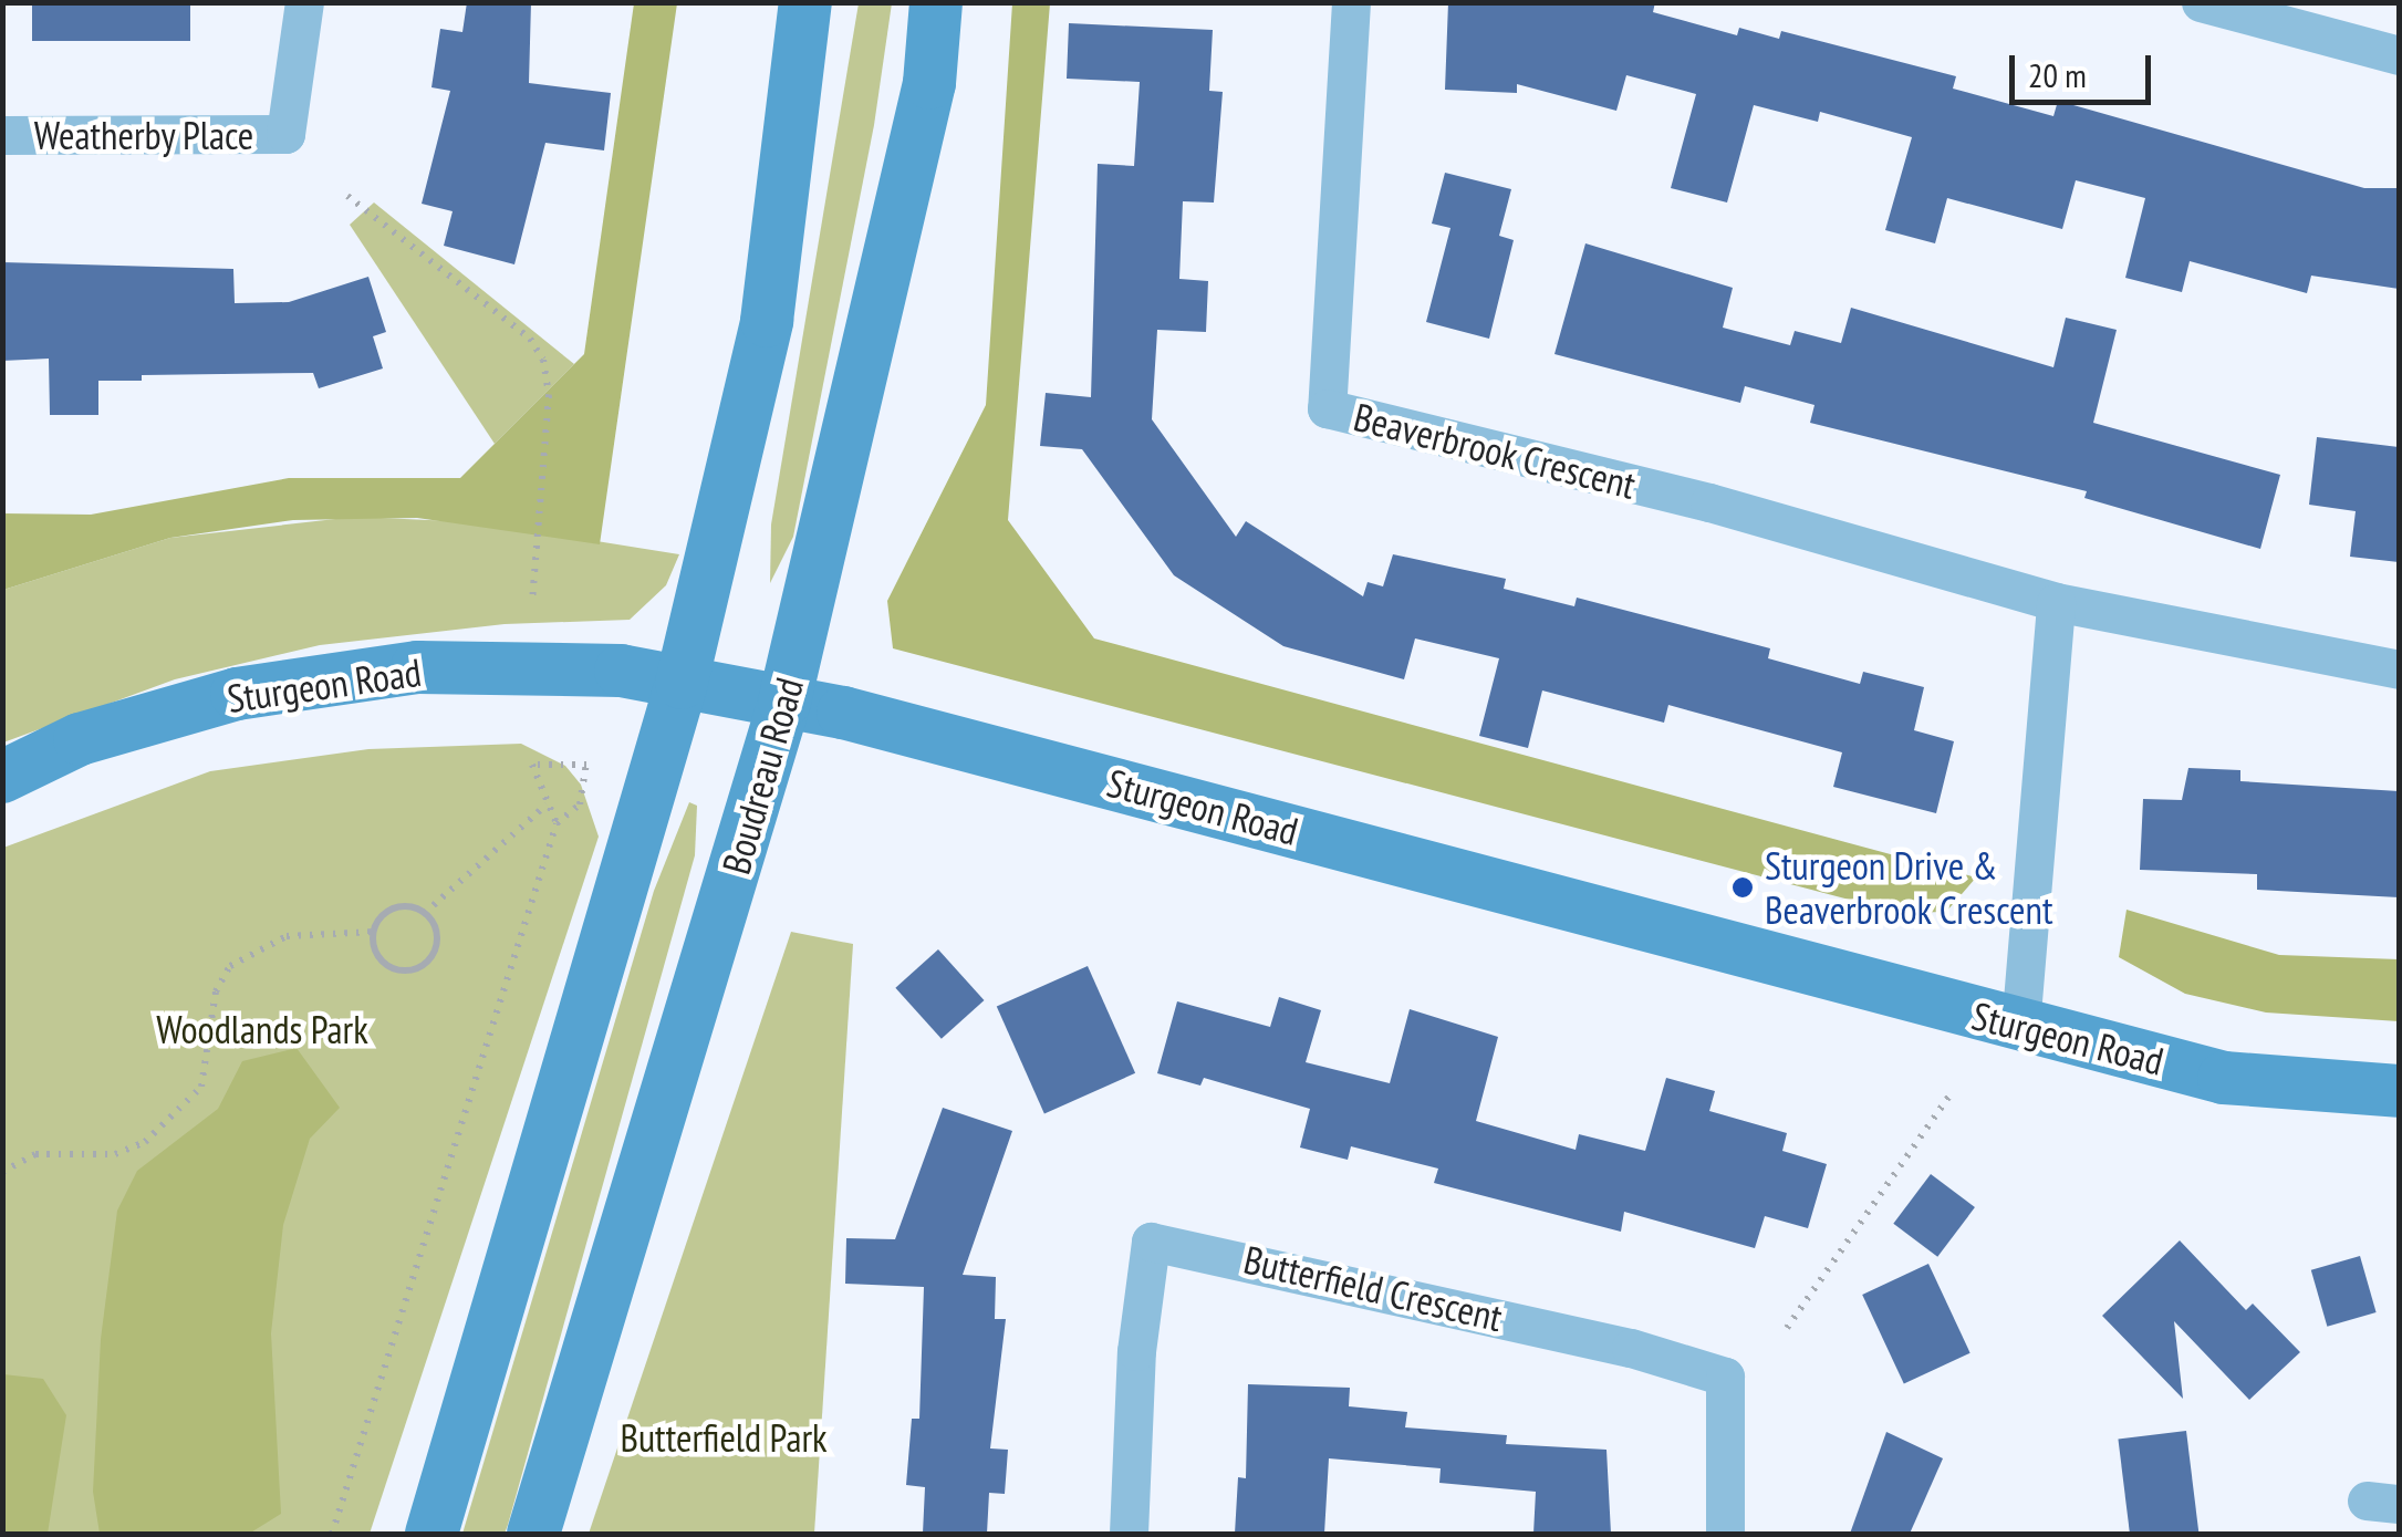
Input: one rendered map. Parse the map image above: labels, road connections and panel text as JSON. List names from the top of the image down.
{
  "streets": {
    "main road": ["Sturgeon Road", "Boudreau Road"],
    "street": ["Weatherby Place", "Beaverbrook Crescent", "Butterfield Crescent"]
  },
  "crossings": [
    ["Sturgeon Road", "Boudreau Road"]
  ],
  "parks": ["Woodlands Park", "Butterfield Park"],
  "places": ["Sturgeon Drive & Beaverbrook Crescent"],
  "scale_bar": "20 m"
}
